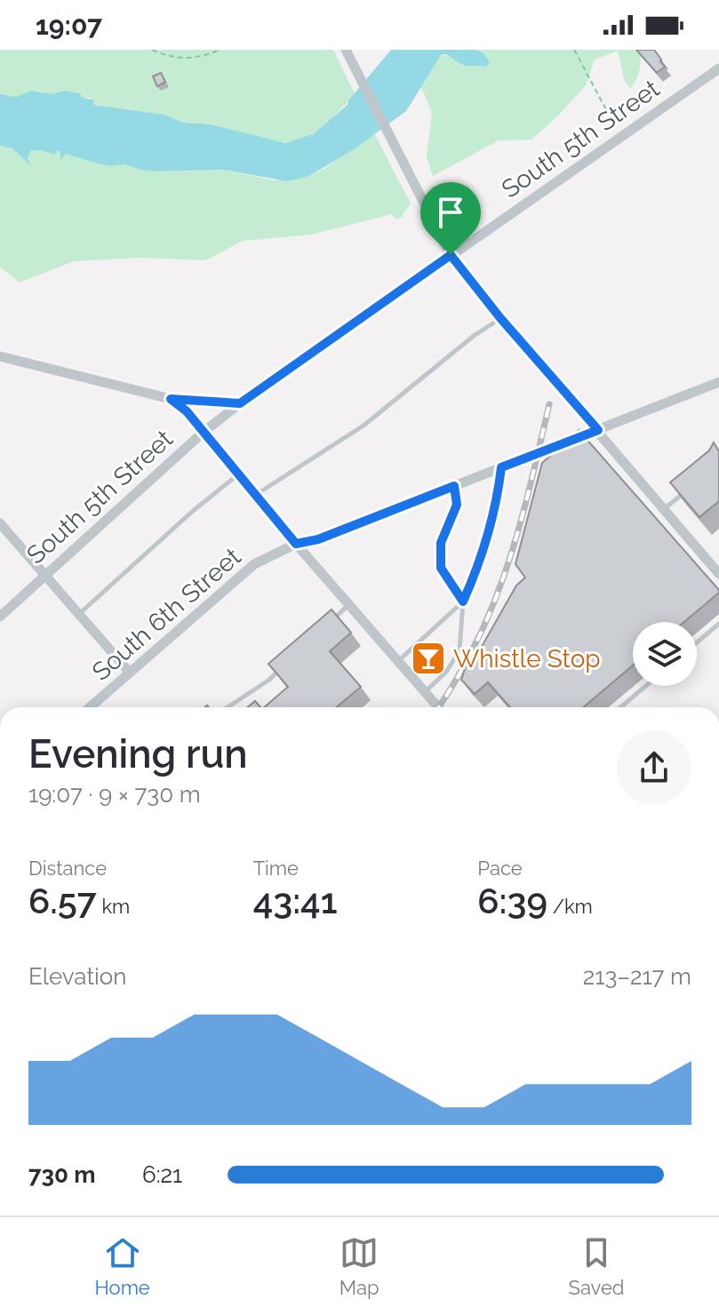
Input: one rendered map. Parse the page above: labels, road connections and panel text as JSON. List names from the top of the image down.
{
  "streets": {
    "street": ["South 5th Street", "South 6th Street"]
  },
  "places": {
    "bar": ["Whistle Stop"]
  },
  "page": {
    "status": "19:07",
    "heading": ["Evening run", "19:07 · 9 × 730 m"],
    "stats": [
      ["Distance", "6.57 km"],
      ["Time", "43:41"],
      ["Pace", "6:39 /km"]
    ],
    "chart": ["Elevation", "213–217 m"],
    "list": [
      {
        "name": "730 m",
        "note": "6:21"
      }
    ],
    "tabs": ["Home", "Map", "Saved"]
  }
}
